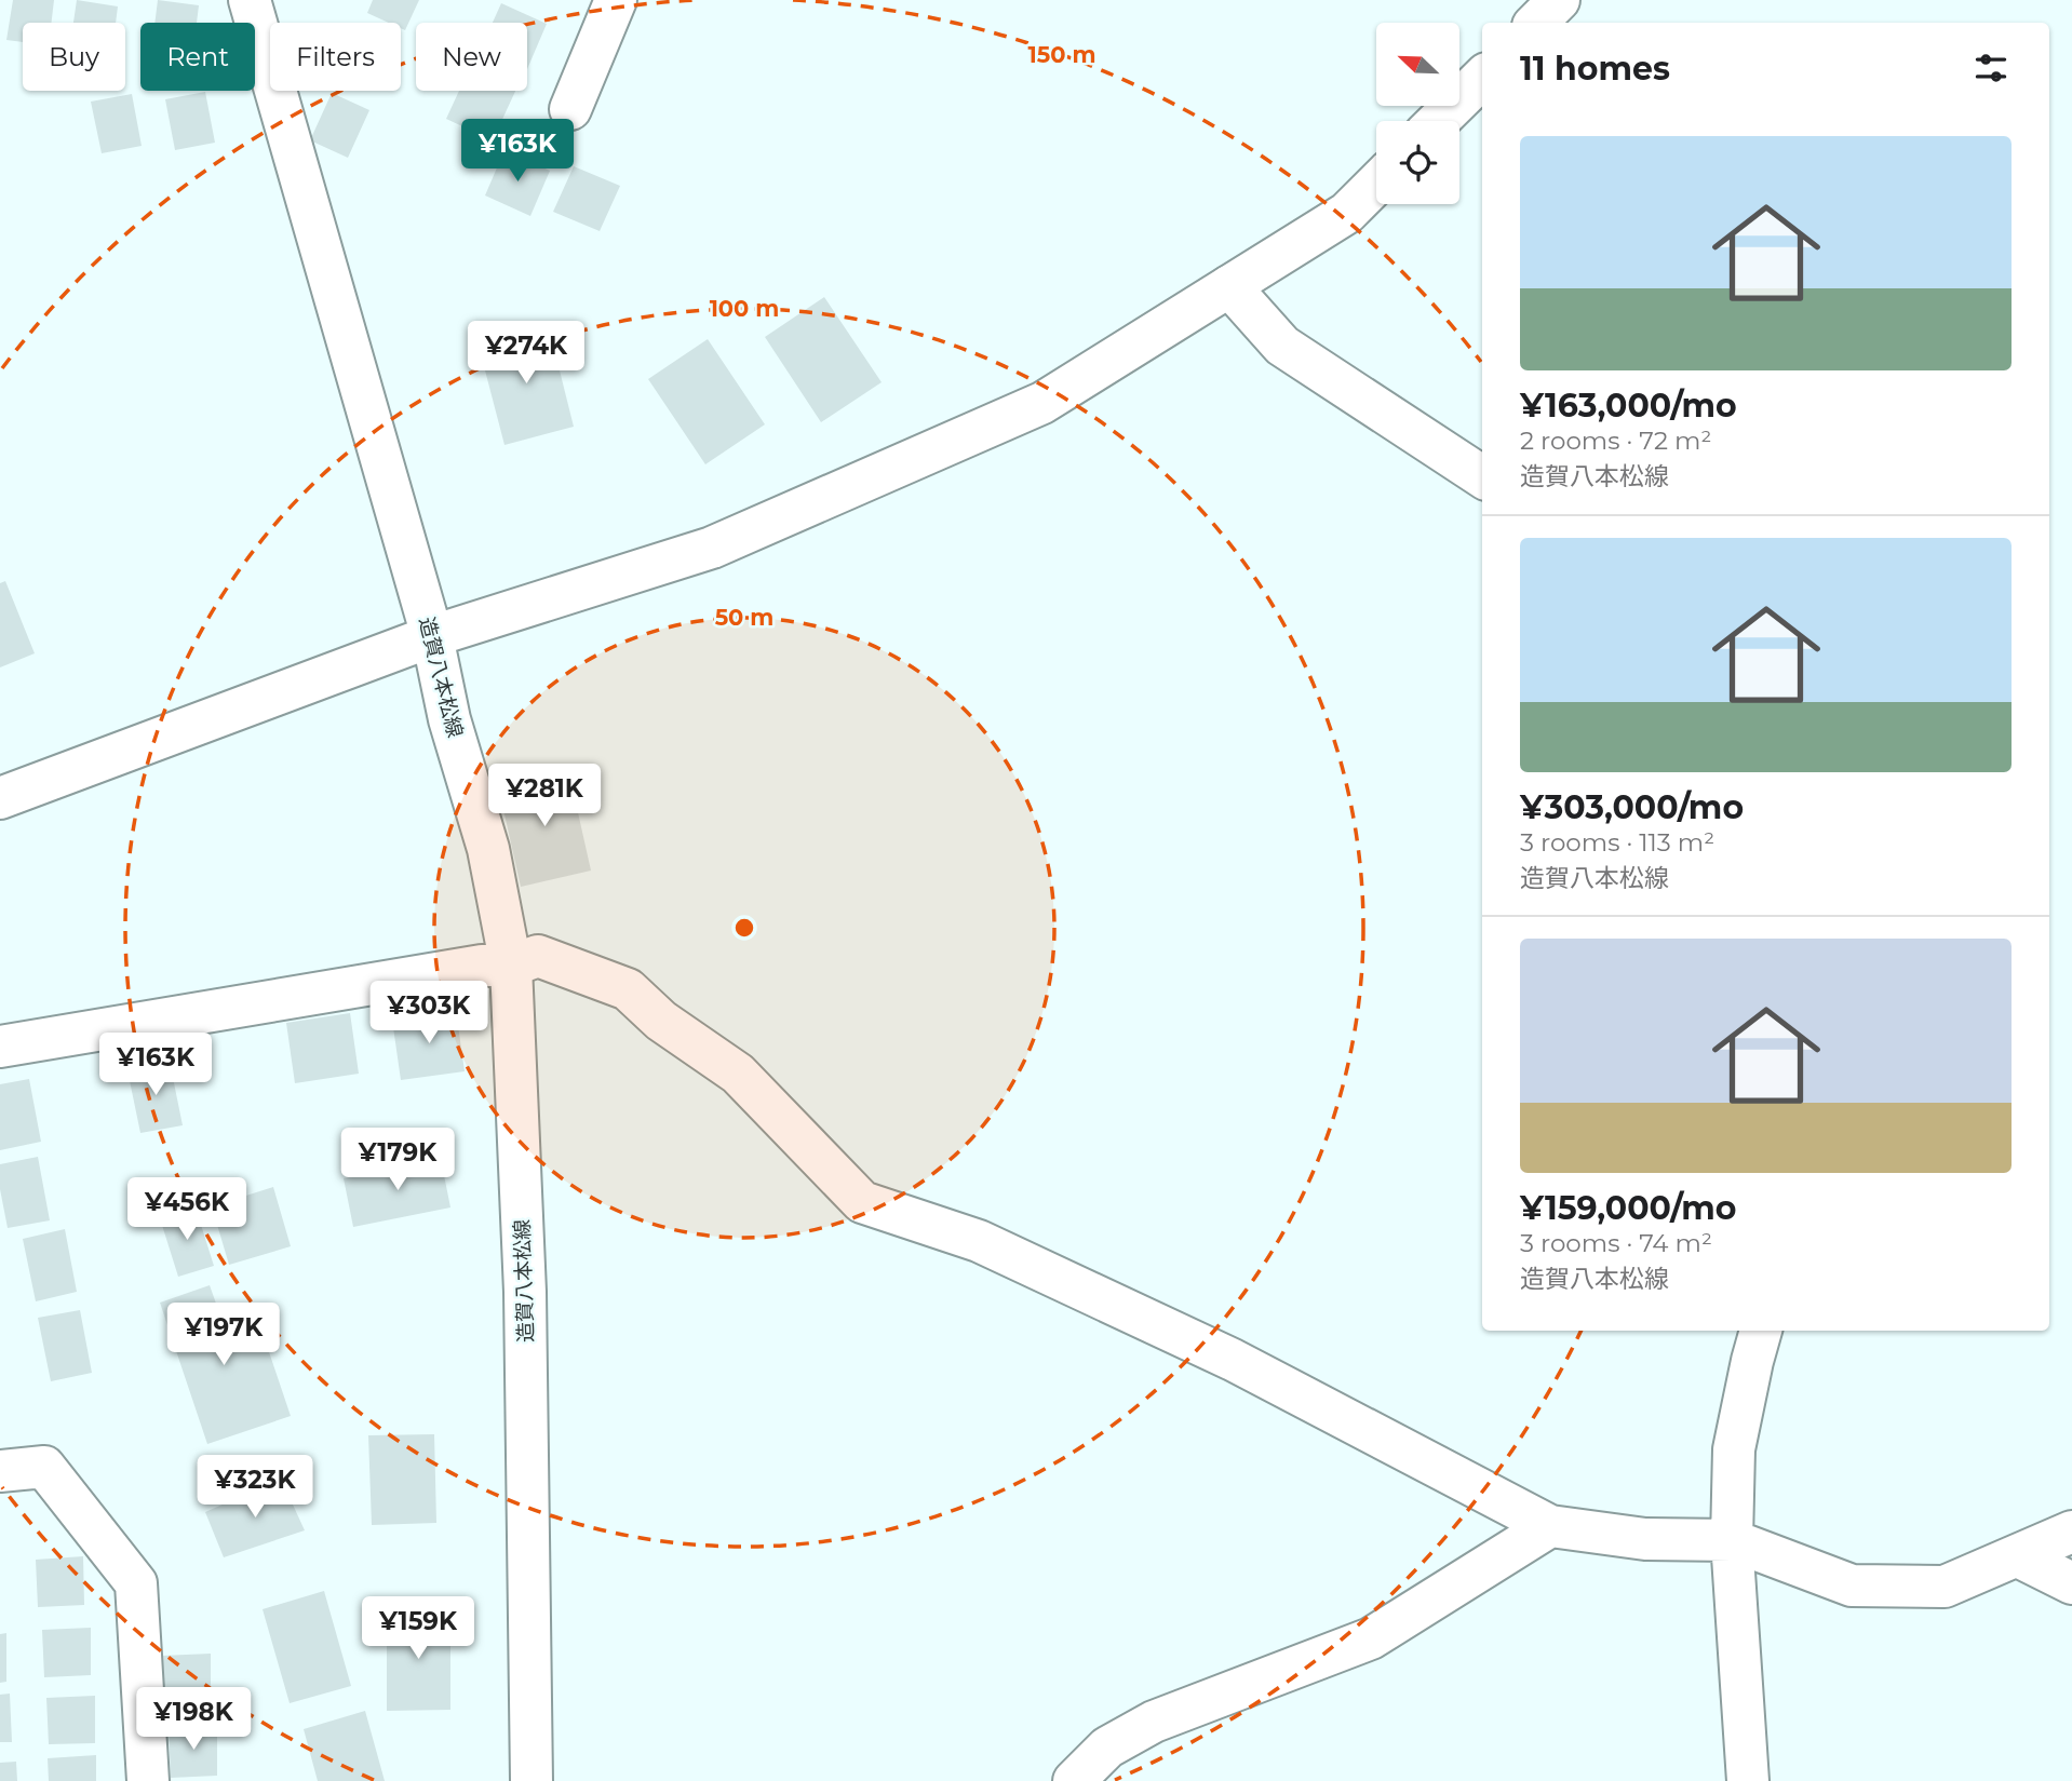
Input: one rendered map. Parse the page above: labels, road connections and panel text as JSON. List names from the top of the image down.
{
  "streets": {
    "street": ["造賀八本松線"]
  },
  "north": "top left",
  "page": {
    "chip": [
      "Buy",
      "Rent",
      "Filters",
      "New"
    ],
    "heading": "11 homes",
    "list": [
      {
        "name": "¥163,000/mo",
        "note": "2 rooms · 72 m² · 造賀八本松線"
      },
      {
        "name": "¥303,000/mo",
        "note": "3 rooms · 113 m² · 造賀八本松線"
      },
      {
        "name": "¥159,000/mo",
        "note": "3 rooms · 74 m² · 造賀八本松線"
      }
    ],
    "price": [
      "¥163K",
      "¥274K",
      "¥281K",
      "¥303K",
      "¥163K",
      "¥179K",
      "¥456K",
      "¥197K",
      "¥323K",
      "¥159K",
      "¥198K"
    ]
  },
  "rings": ["150 m", "100 m", "50 m"]
}
